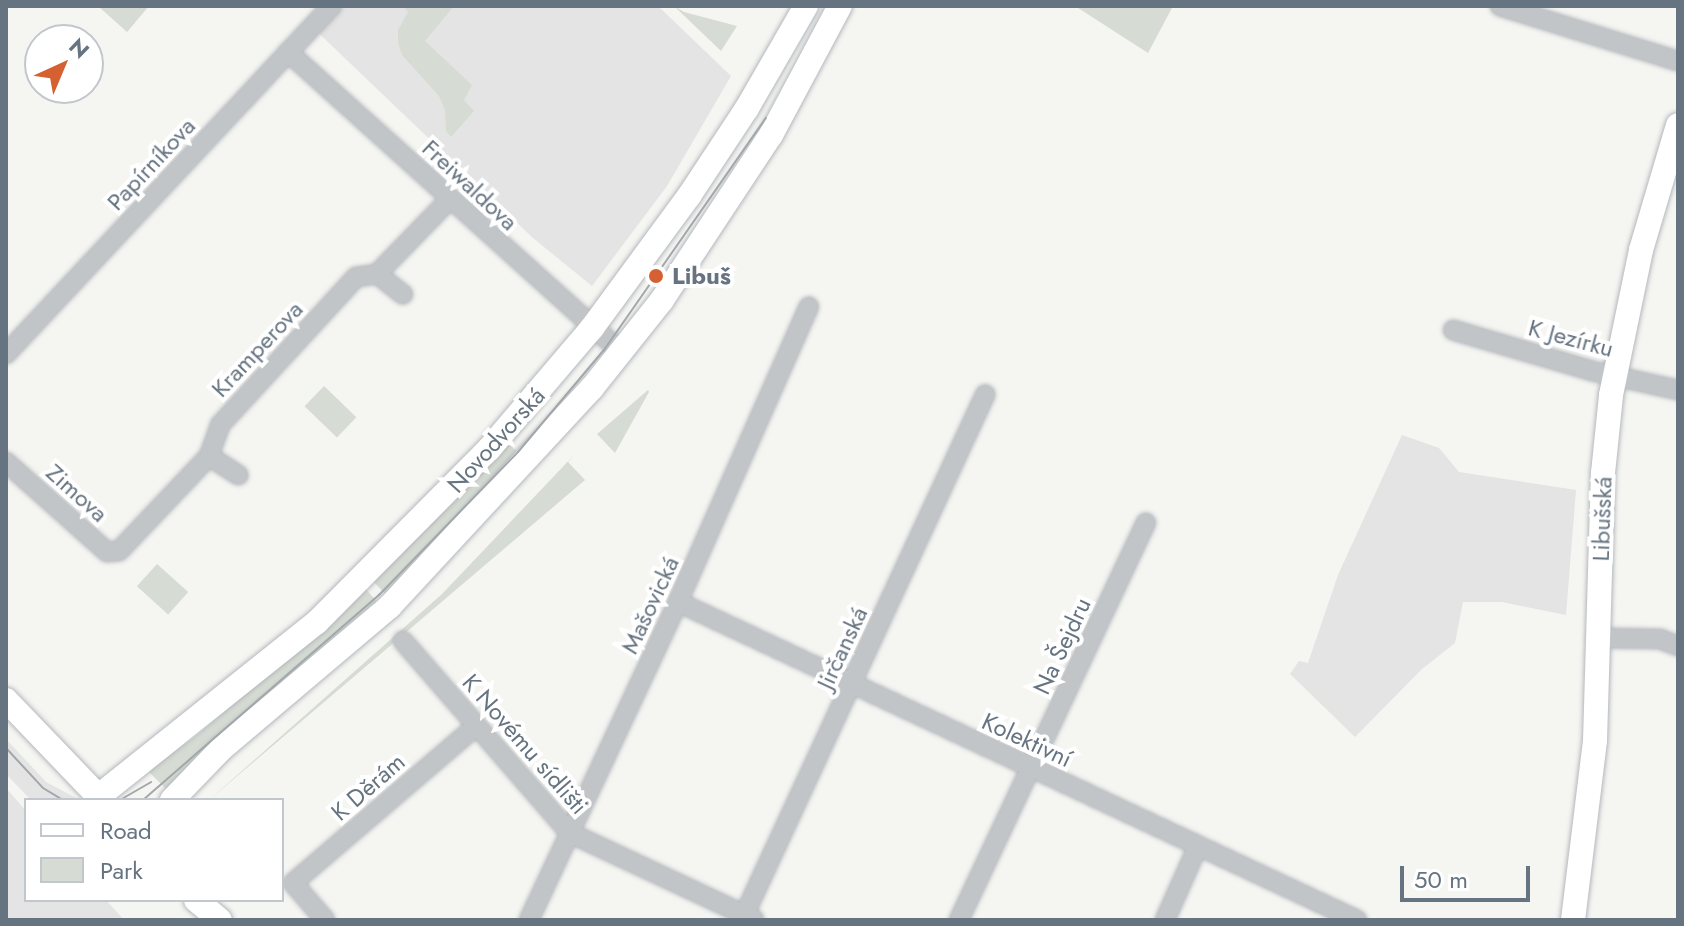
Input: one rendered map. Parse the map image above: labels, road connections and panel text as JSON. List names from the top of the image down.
{
  "streets": {
    "main road": ["Novodvorská", "Libušská"],
    "street": [
      "Papírníkova",
      "Freiwaldova",
      "K Jezírku",
      "Kramperova",
      "Zimova",
      "Mašovická",
      "Na Šejdru",
      "Jirčanská",
      "Kolektivní",
      "K Novému sídlišti",
      "K Děrám"
    ]
  },
  "crossings": [
    ["Papírníkova", "Freiwaldova"],
    ["Freiwaldova", "Kramperova"],
    ["Freiwaldova", "Novodvorská"],
    ["K Jezírku", "Libušská"],
    ["Kramperova", "Zimova"],
    ["Mašovická", "Kolektivní"],
    ["Mašovická", "K Novému sídlišti"],
    ["Na Šejdru", "Kolektivní"],
    ["Jirčanská", "Kolektivní"],
    ["Jirčanská", "K Novému sídlišti"],
    ["K Novému sídlišti", "K Děrám"]
  ],
  "places": ["Libuš"],
  "legend": ["Road", "Park"],
  "scale_bar": "50 m",
  "north": "top right"
}
